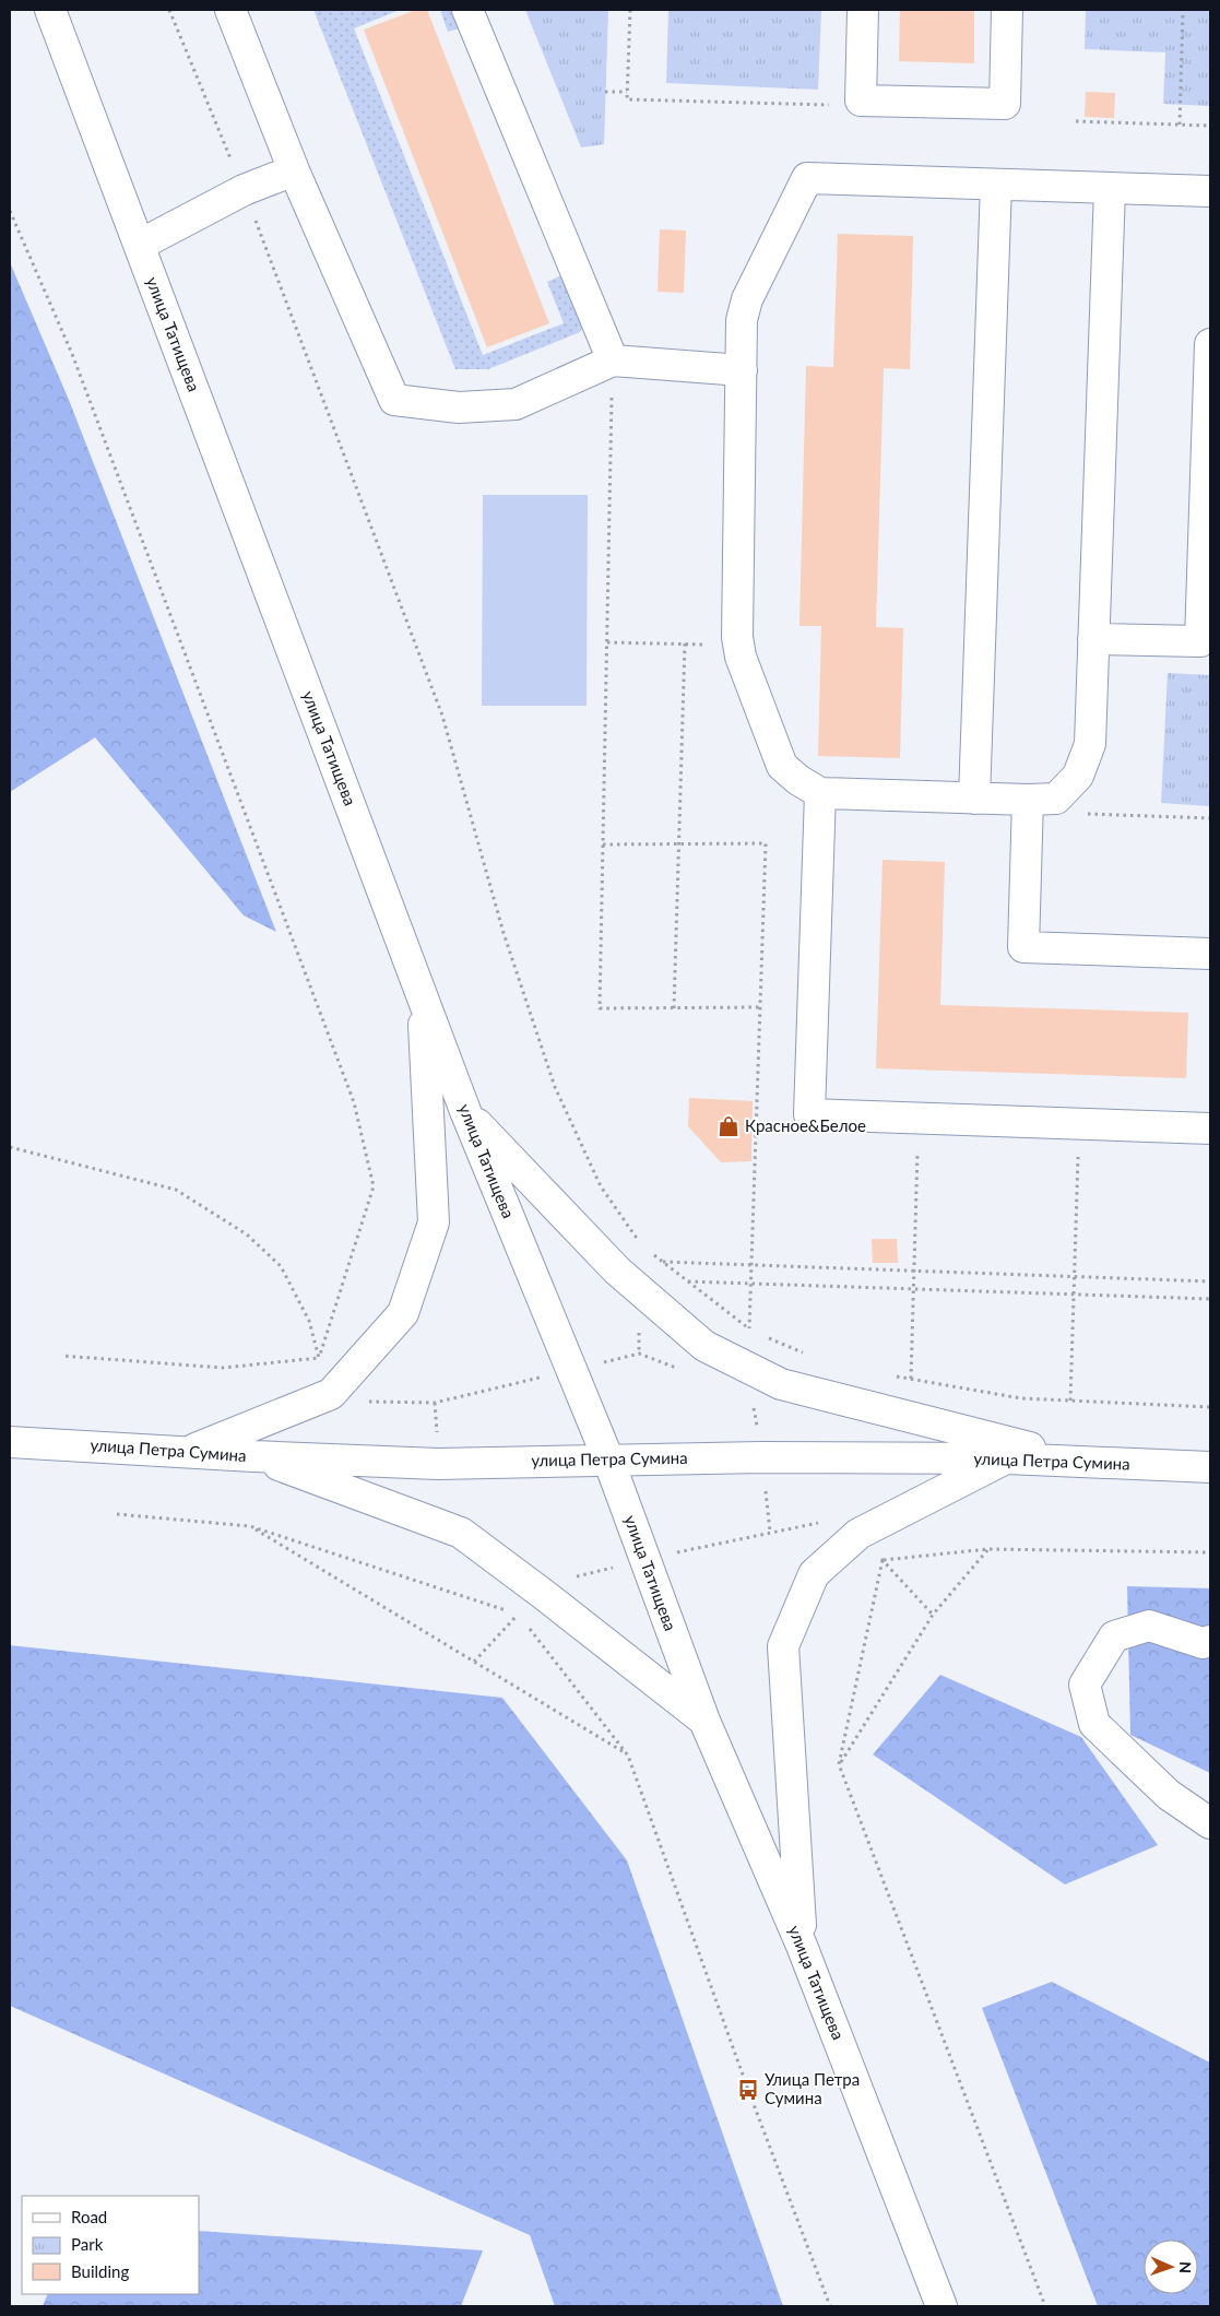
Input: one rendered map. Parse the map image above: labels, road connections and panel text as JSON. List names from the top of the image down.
{
  "streets": {
    "street": ["улица Татищева", "улица Петра Сумина"]
  },
  "crossings": [
    ["улица Татищева", "улица Петра Сумина"]
  ],
  "places": {
    "shop": ["Красное&Белое"],
    "bus stop": ["Улица Петра Сумина"]
  },
  "legend": ["Road", "Park", "Building"],
  "north": "right"
}
